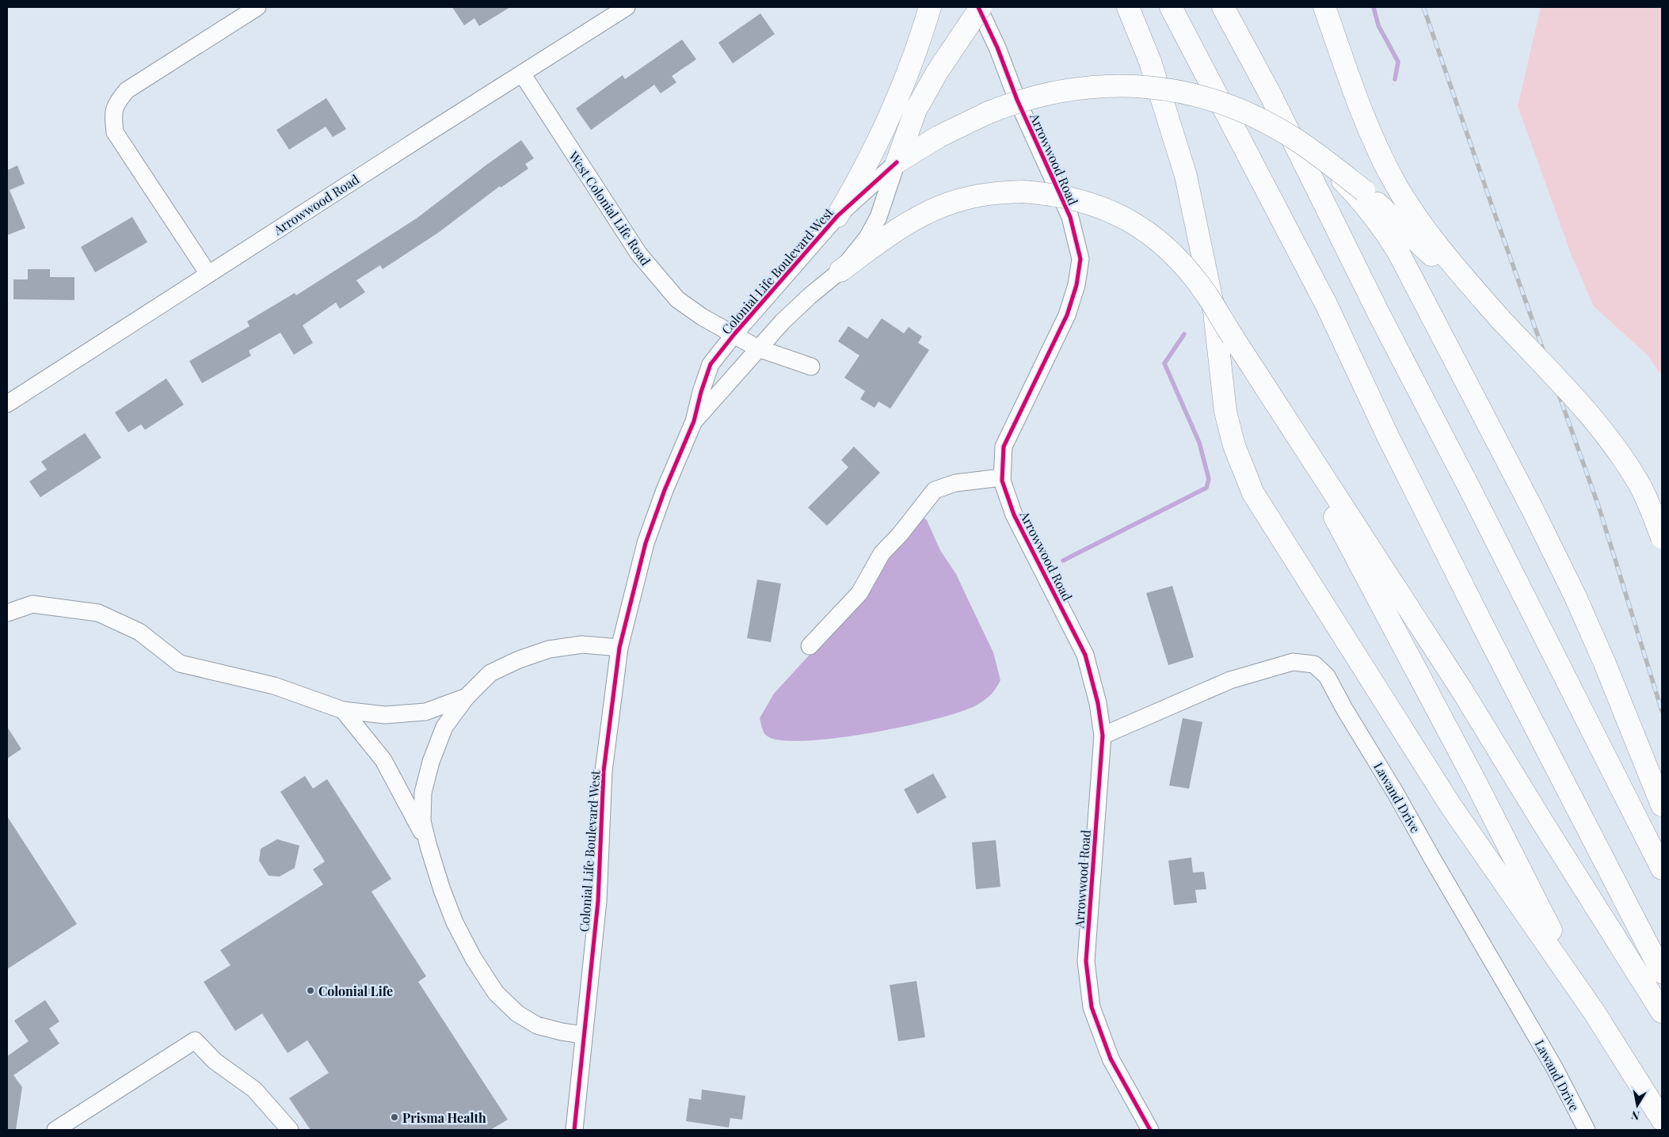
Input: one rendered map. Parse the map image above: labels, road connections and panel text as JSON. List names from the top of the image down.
{
  "streets": {
    "street": [
      "Arrowwood Road",
      "West Colonial Life Road",
      "Colonial Life Boulevard West",
      "Lawand Drive"
    ]
  },
  "crossings": [
    ["Arrowwood Road", "West Colonial Life Road"],
    ["Arrowwood Road", "Lawand Drive"],
    ["West Colonial Life Road", "Colonial Life Boulevard West"]
  ],
  "places": ["Colonial Life", "Prisma Health"],
  "north": "bottom"
}
